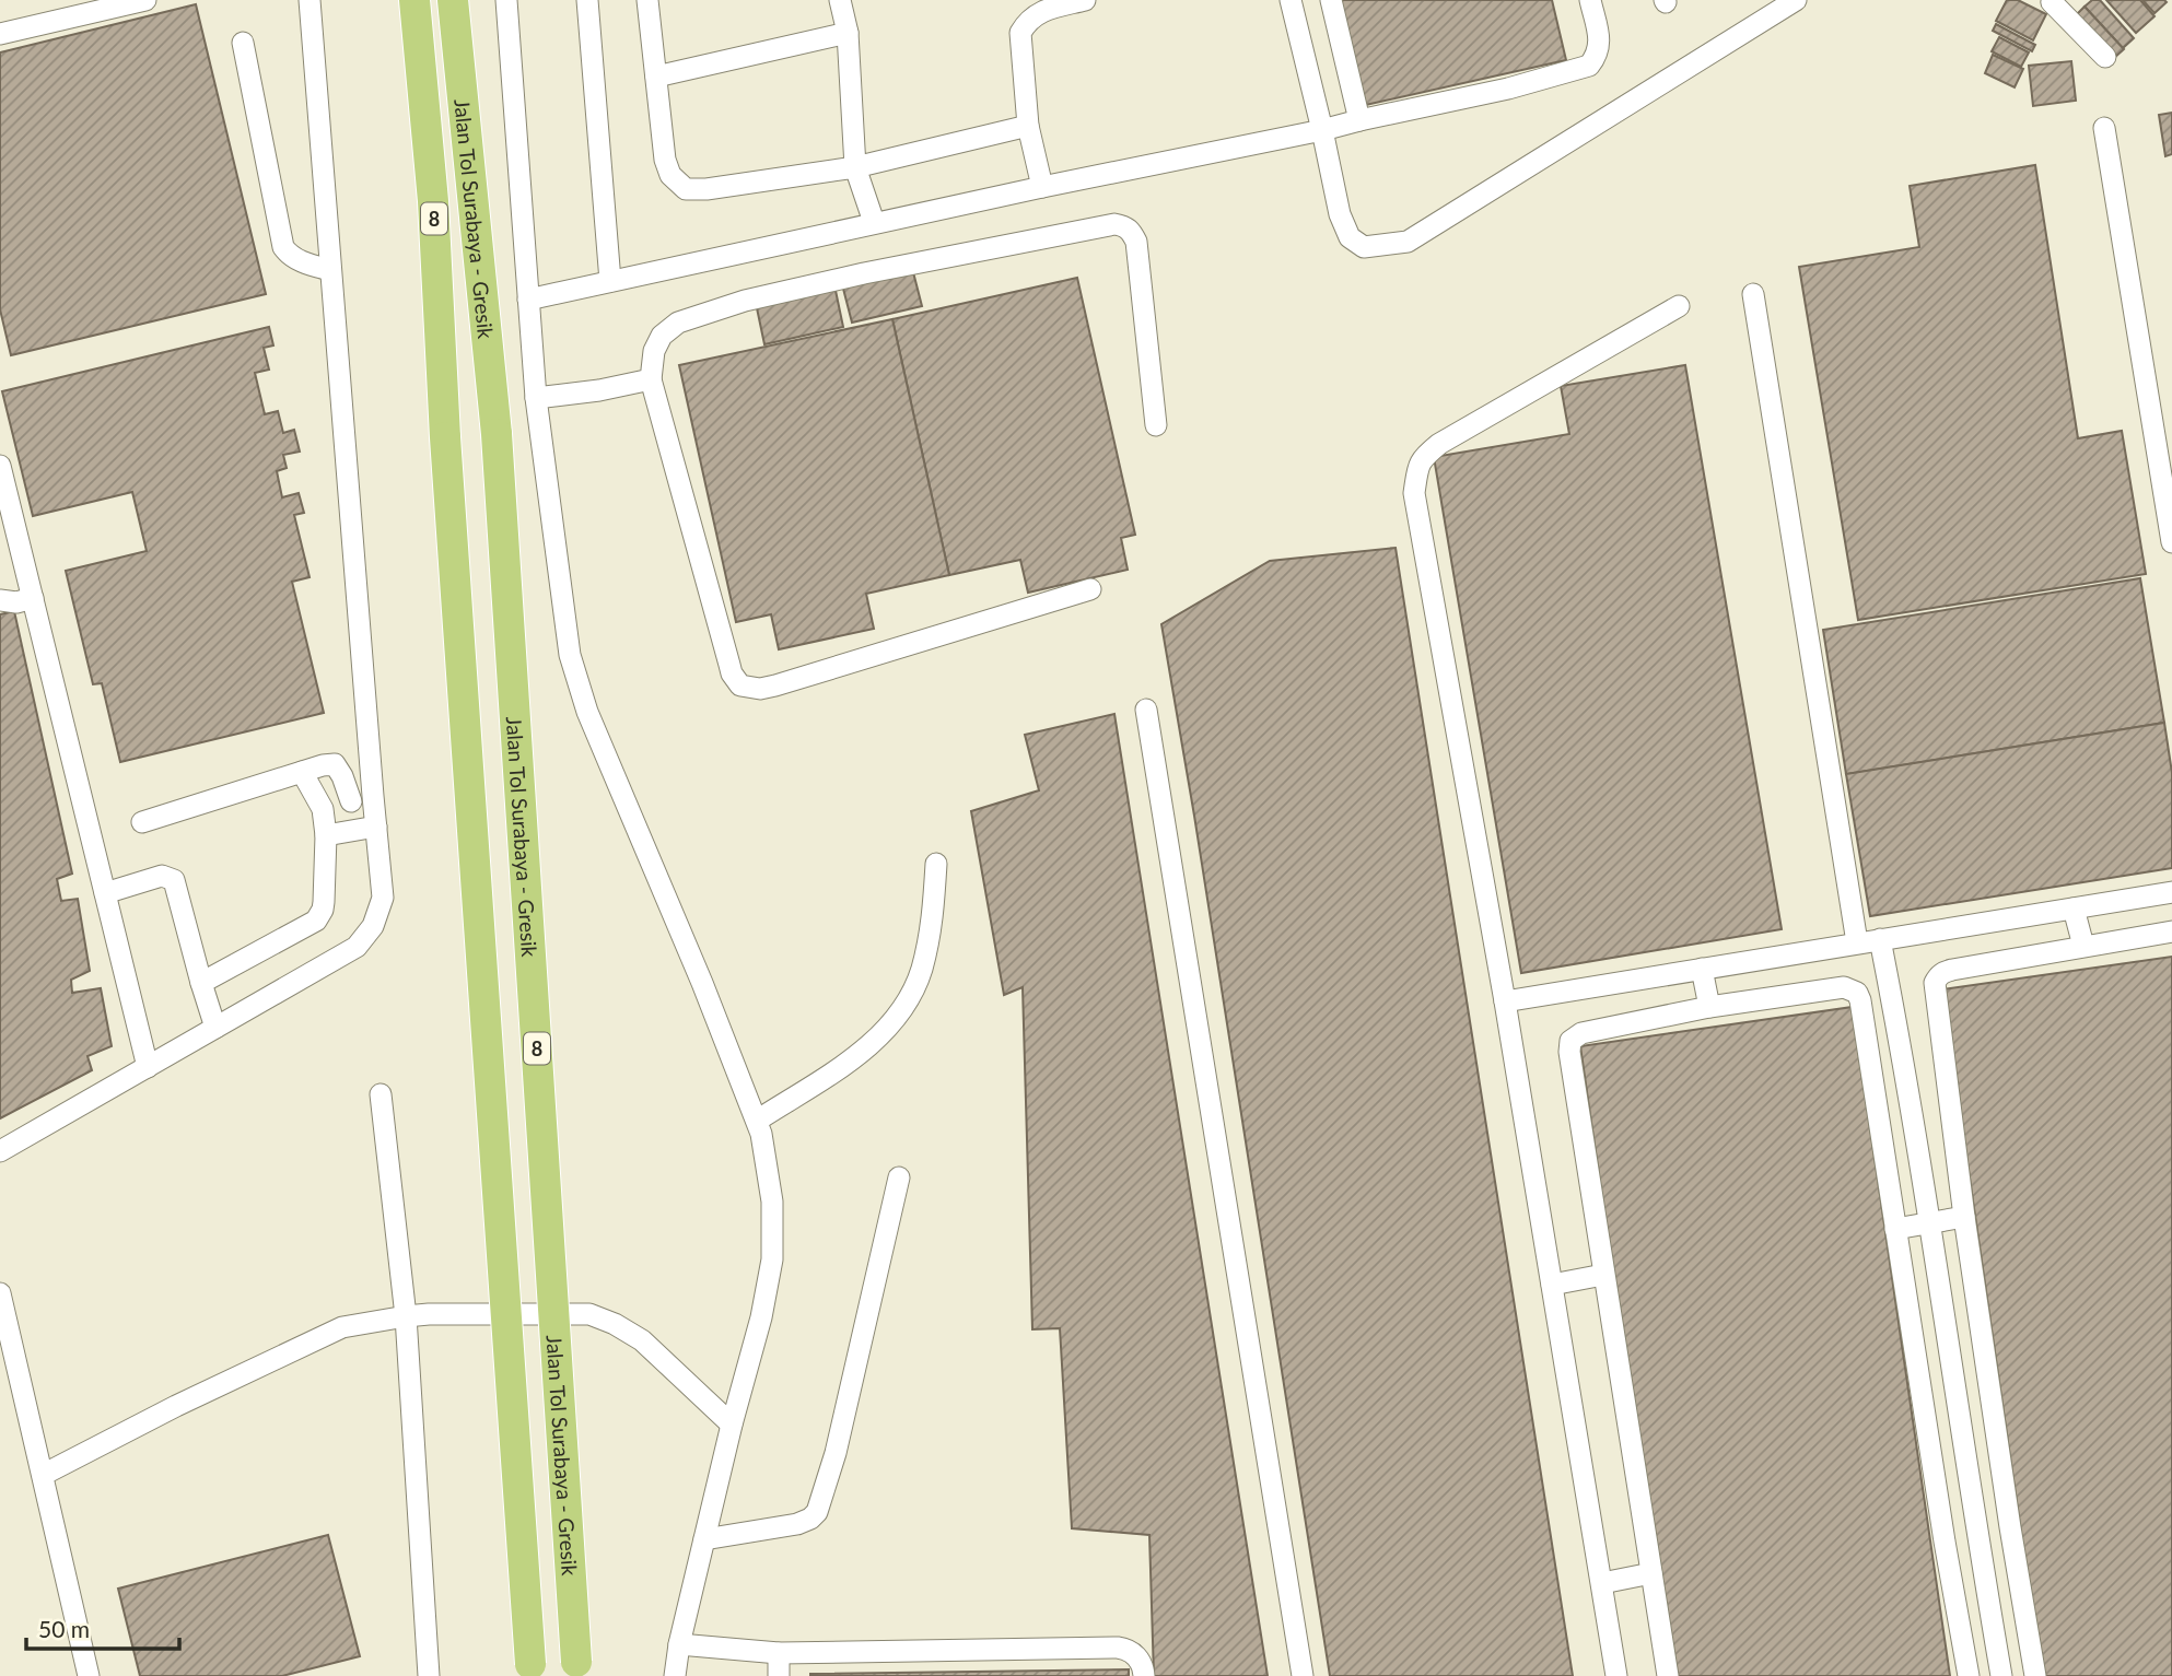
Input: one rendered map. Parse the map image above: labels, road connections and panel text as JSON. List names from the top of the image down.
{
  "streets": {
    "highway": ["8", "Jalan Tol Surabaya - Gresik"]
  },
  "scale_bar": "50 m"
}
